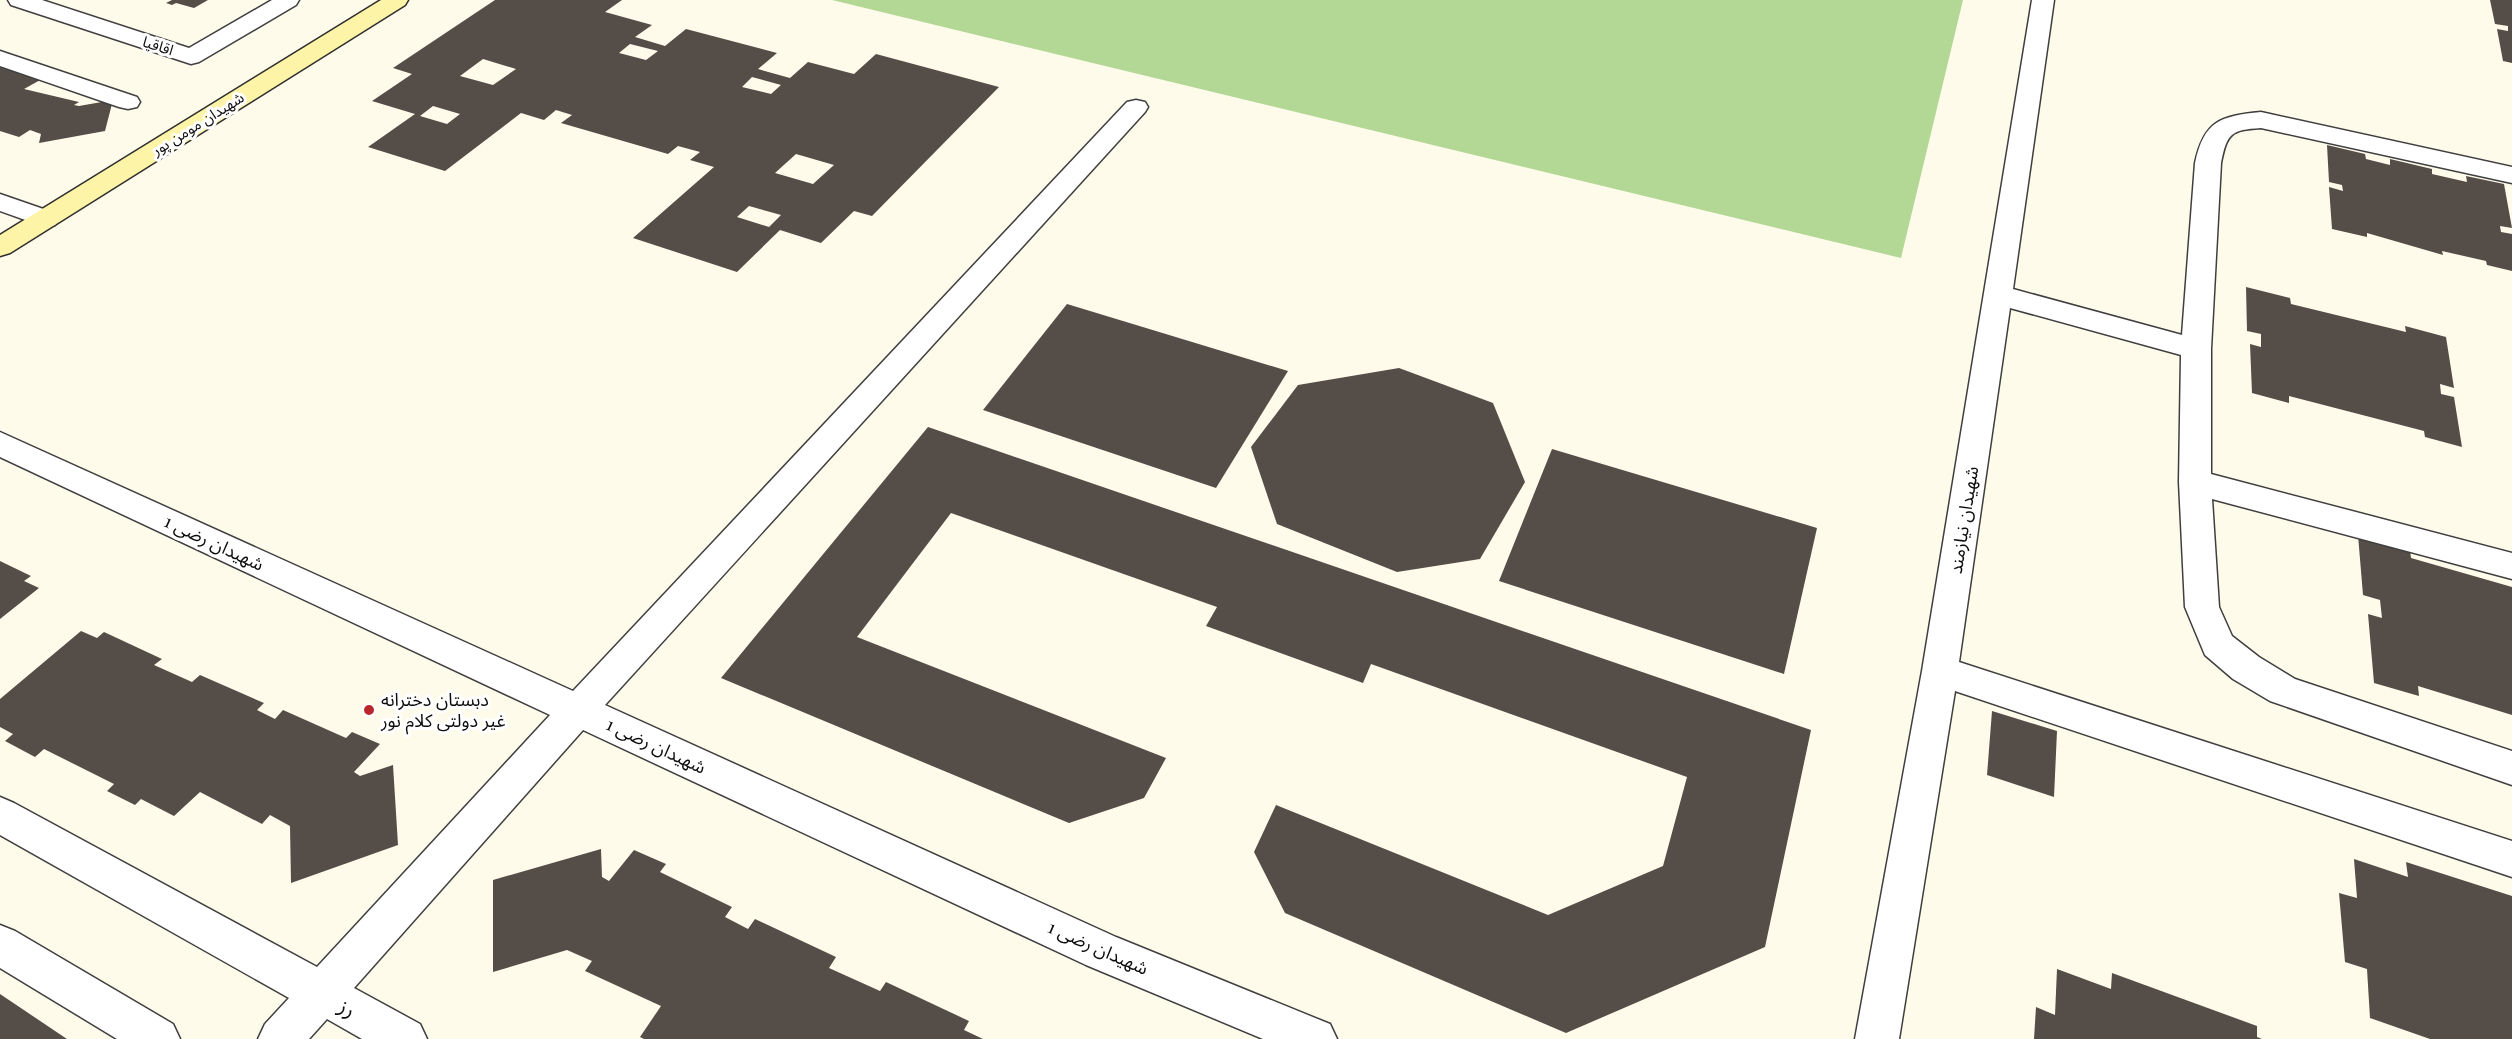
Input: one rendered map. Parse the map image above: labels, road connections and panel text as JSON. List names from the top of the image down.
{
  "streets": {
    "street": [
      "اقاقیا",
      "شهیدان مومن پور",
      "شهیدان نیازمند",
      "شهیدان رضی 1",
      "رز"
    ]
  },
  "places": ["دبستان دخترانه غیر دولتی کلام نور"]
}
